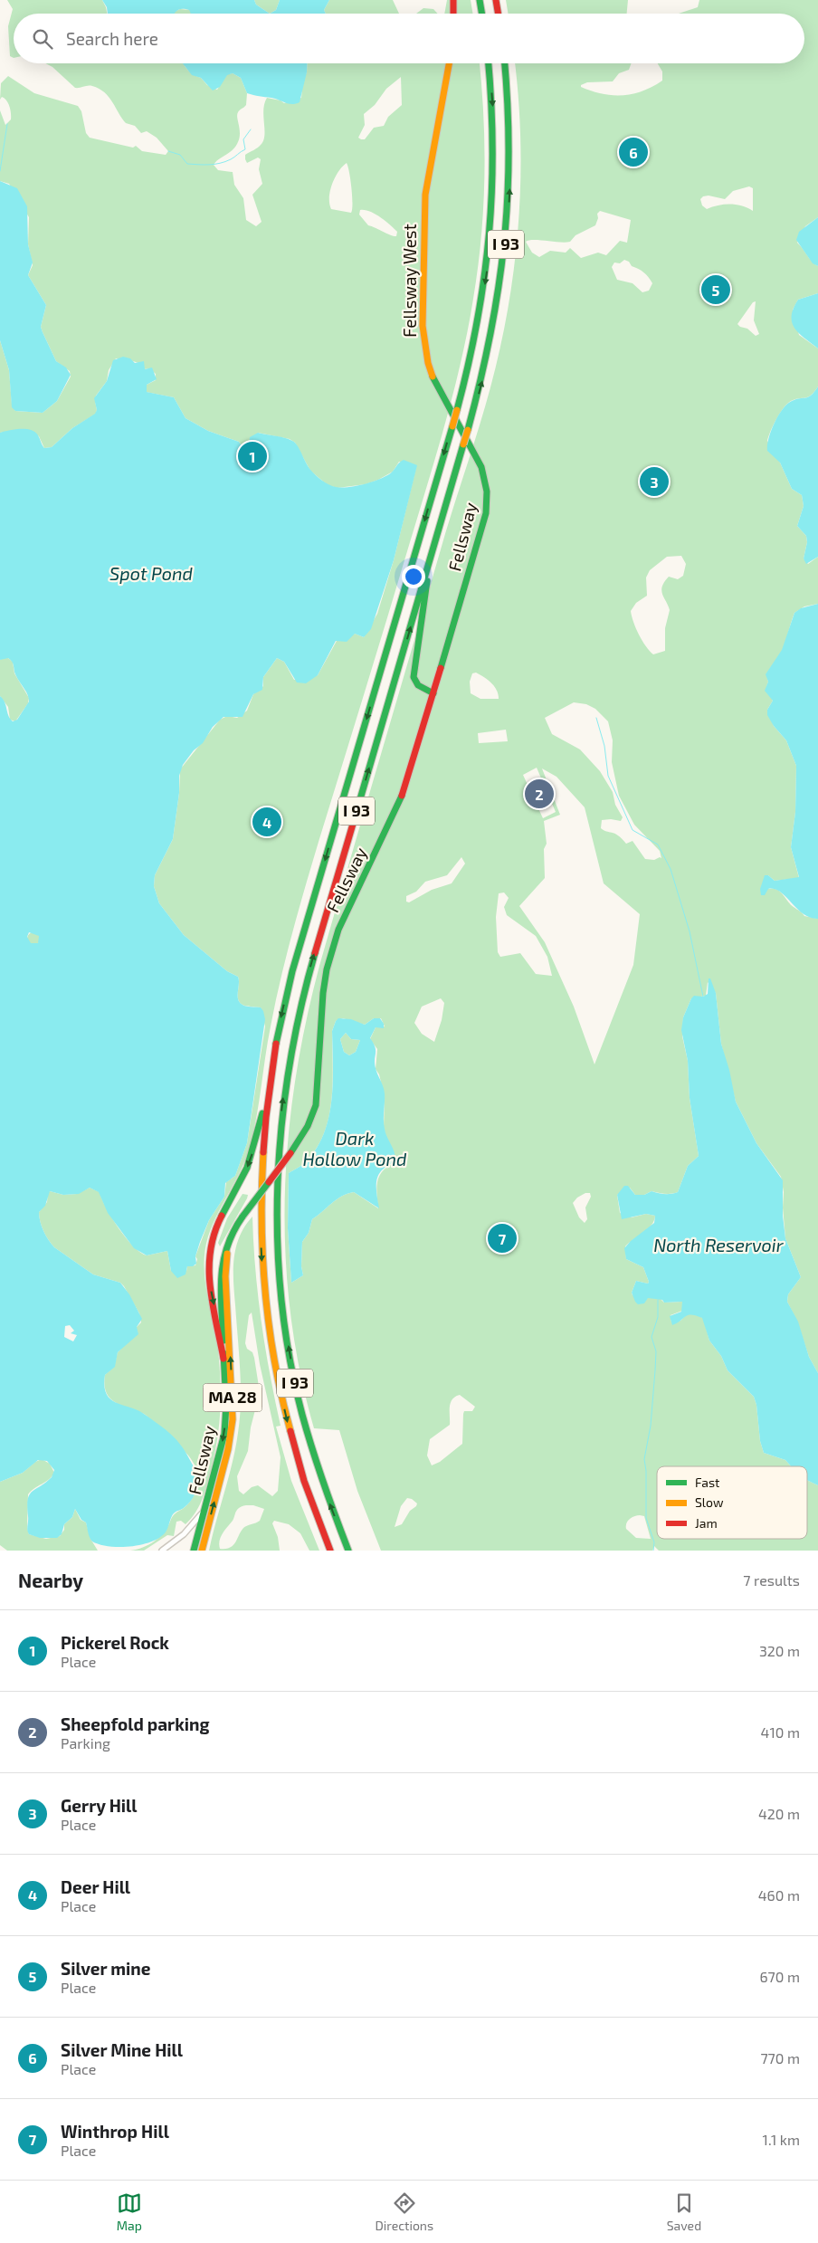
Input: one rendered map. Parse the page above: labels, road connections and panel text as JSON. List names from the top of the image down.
{
  "streets": {
    "main road": [
      "I 93",
      "Fellsway West",
      "Fellsway",
      "MA 28"
    ]
  },
  "crossings": [
    ["Fellsway West", "Fellsway"]
  ],
  "water": ["Spot Pond", "Dark Hollow Pond", "North Reservoir"],
  "legend": ["Fast", "Slow", "Jam"],
  "page": {
    "search": "Search here",
    "pins": [
      "6",
      "5",
      "1",
      "3",
      "2",
      "4",
      "7"
    ],
    "heading": ["Nearby", "7 results"],
    "list": [
      {
        "mark": "1",
        "name": "Pickerel Rock",
        "note": "Place",
        "value": "320 m"
      },
      {
        "mark": "2",
        "name": "Sheepfold parking",
        "note": "Parking",
        "value": "410 m"
      },
      {
        "mark": "3",
        "name": "Gerry Hill",
        "note": "Place",
        "value": "420 m"
      },
      {
        "mark": "4",
        "name": "Deer Hill",
        "note": "Place",
        "value": "460 m"
      },
      {
        "mark": "5",
        "name": "Silver mine",
        "note": "Place",
        "value": "670 m"
      },
      {
        "mark": "6",
        "name": "Silver Mine Hill",
        "note": "Place",
        "value": "770 m"
      },
      {
        "mark": "7",
        "name": "Winthrop Hill",
        "note": "Place",
        "value": "1.1 km"
      }
    ],
    "nav": ["Map", "Directions", "Saved"]
  }
}
